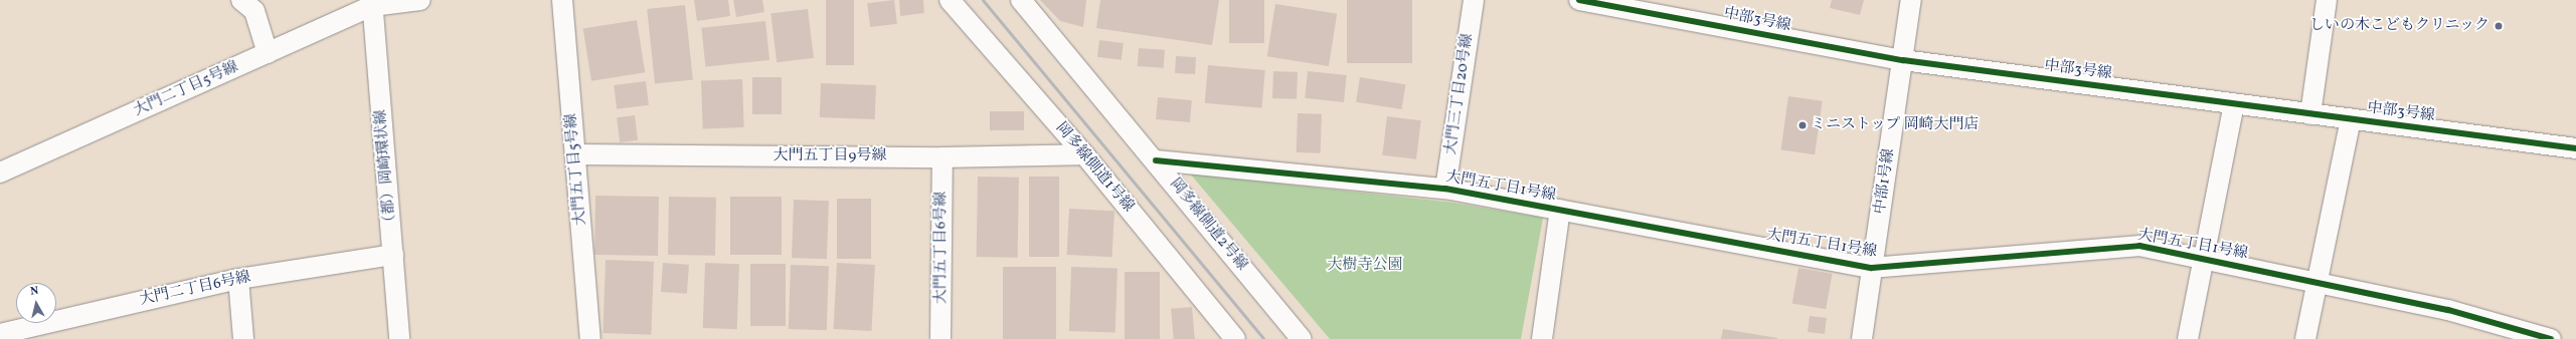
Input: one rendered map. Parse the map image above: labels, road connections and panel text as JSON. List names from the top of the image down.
{
  "streets": {
    "street": [
      "中部3号線",
      "大門二丁目5号線",
      "大門三丁目20号線",
      "大門五丁目9号線",
      "岡多線側道1号線",
      "（都）岡崎環状線",
      "大門五丁目5号線",
      "中部1号線",
      "大門五丁目1号線",
      "岡多線側道2号線",
      "大門五丁目6号線",
      "大門二丁目6号線"
    ]
  },
  "crossings": [
    ["中部3号線", "中部1号線"],
    ["大門二丁目5号線", "（都）岡崎環状線"],
    ["大門三丁目20号線", "大門五丁目1号線"],
    ["大門五丁目9号線", "岡多線側道1号線"],
    ["大門五丁目9号線", "大門五丁目5号線"],
    ["大門五丁目9号線", "大門五丁目6号線"],
    ["（都）岡崎環状線", "大門二丁目6号線"],
    ["中部1号線", "大門五丁目1号線"],
    ["大門五丁目1号線", "岡多線側道2号線"]
  ],
  "parks": ["大樹寺公園"],
  "places": ["しいの木こどもクリニック", "ミニストップ 岡崎大門店"],
  "north": "top"
}
